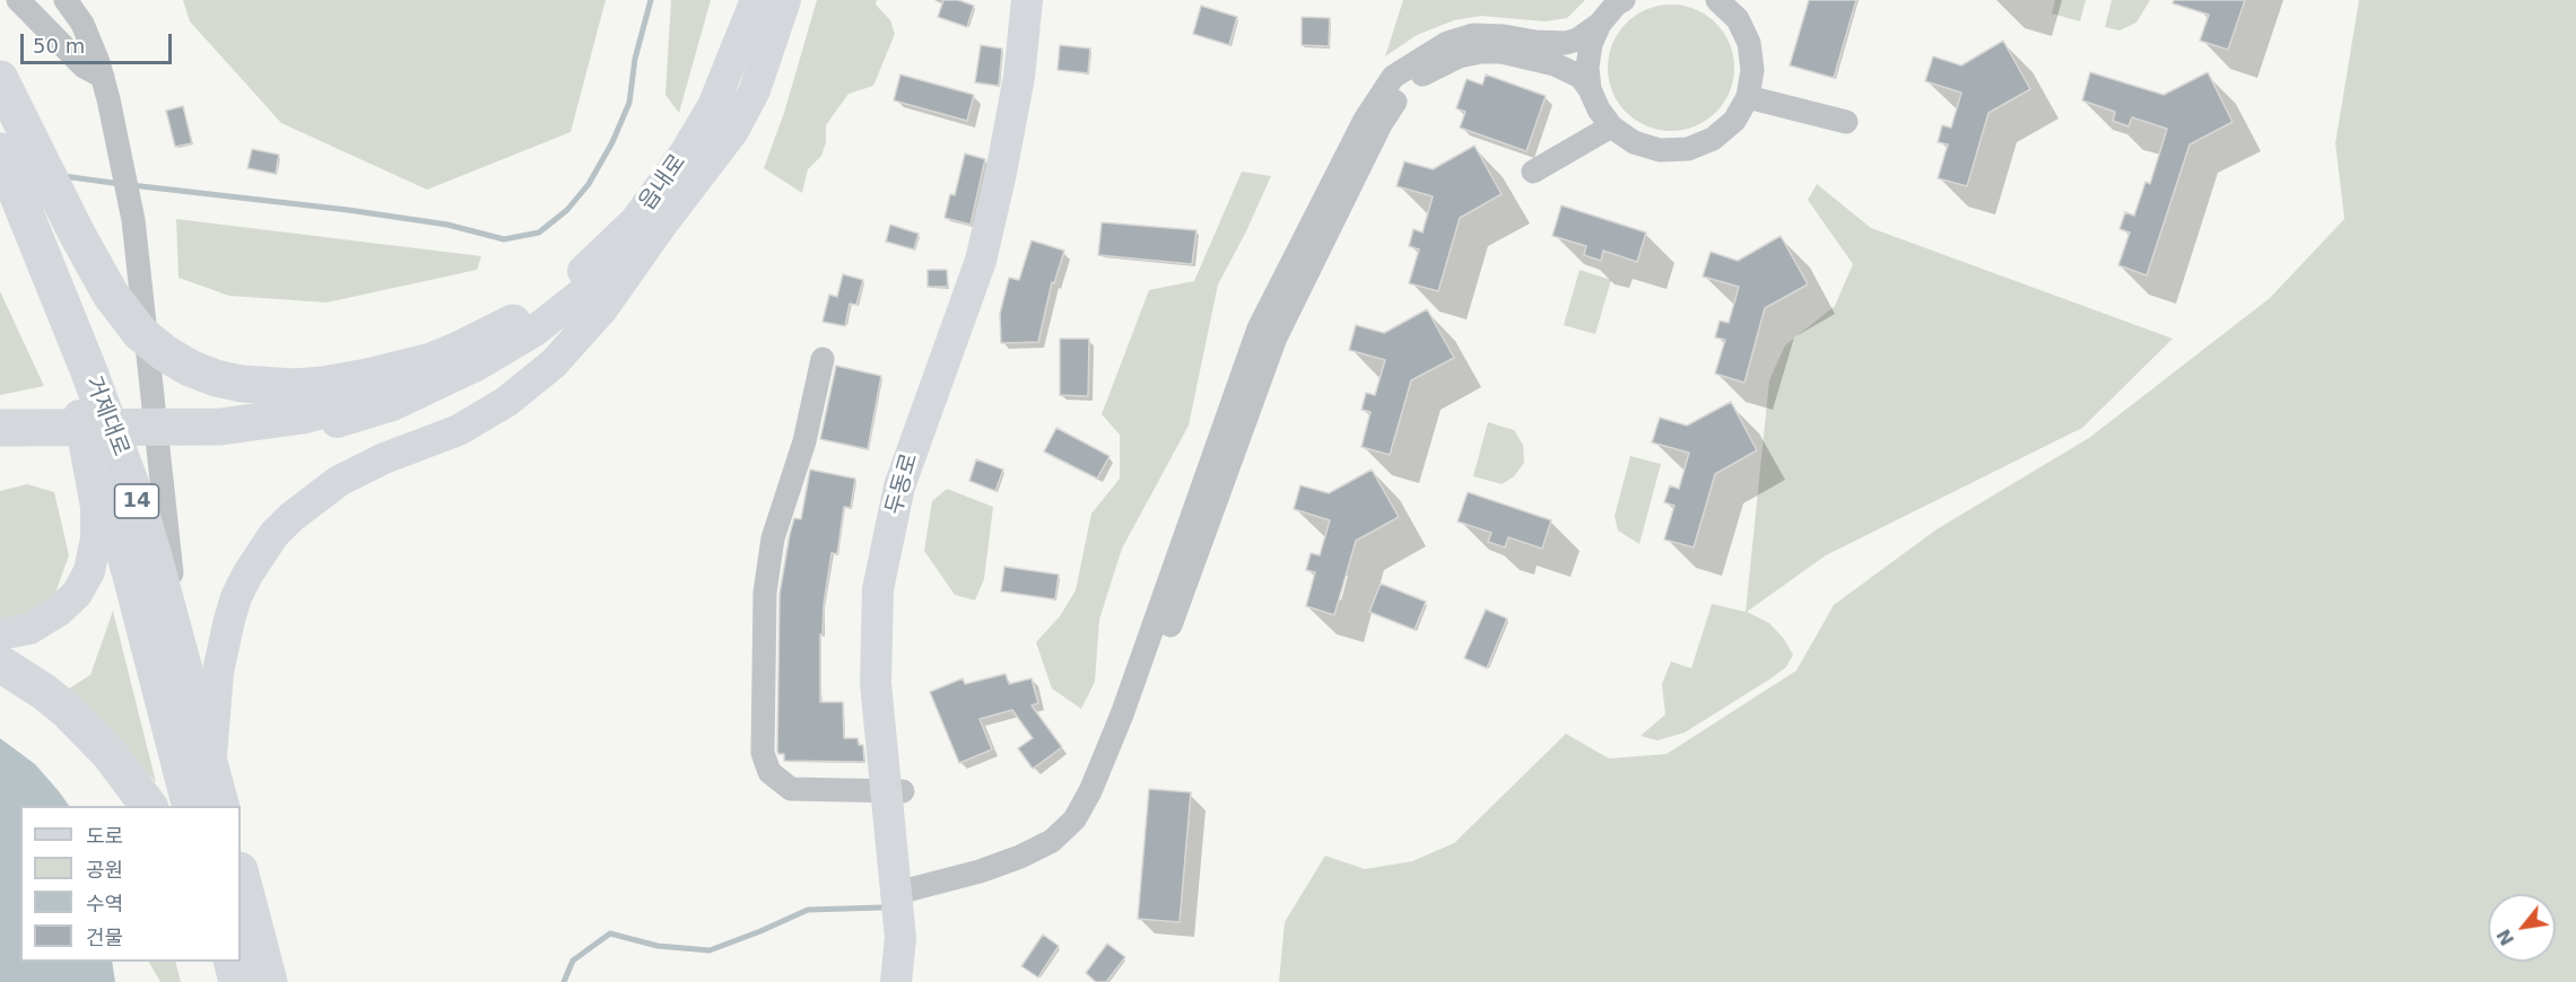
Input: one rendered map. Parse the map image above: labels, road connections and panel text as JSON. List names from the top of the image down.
{
  "streets": {
    "highway": ["거제대로", "14"],
    "street": ["읍내로", "두동로"]
  },
  "legend": [
    "도로",
    "공원",
    "수역",
    "건물"
  ],
  "scale_bar": "50 m",
  "north": "bottom left"
}
